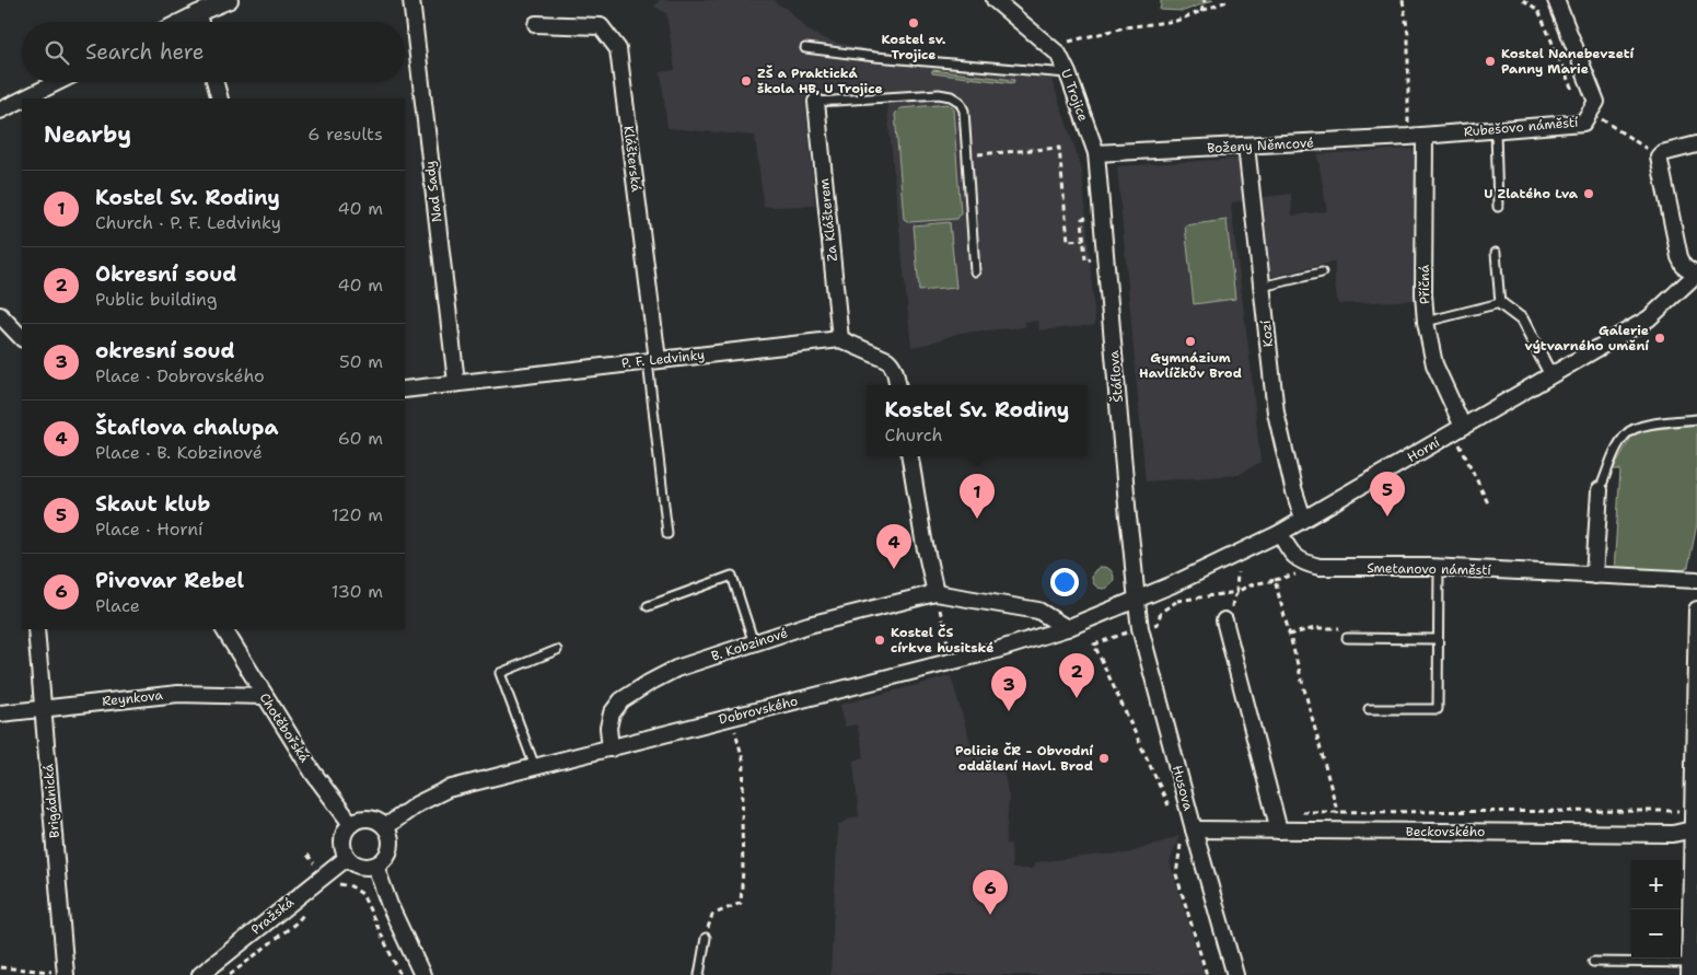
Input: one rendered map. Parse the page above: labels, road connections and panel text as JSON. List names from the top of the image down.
{
  "streets": {
    "street": [
      "U Trojice",
      "Rubešovo náměstí",
      "Boženy Němcové",
      "Klášterská",
      "Nad Sady",
      "Za Klášterem",
      "Příčná",
      "Kozí",
      "P. F. Ledvinky",
      "Štáflova",
      "Horní",
      "Smetanovo náměstí",
      "B. Kobzinové",
      "Reynkova",
      "Dobrovského",
      "Chotěbořská",
      "Husova",
      "Brigádnická",
      "Beckovského",
      "Pražská"
    ]
  },
  "crossings": [
    ["U Trojice", "Boženy Němcové"],
    ["U Trojice", "Štáflova"],
    ["Rubešovo náměstí", "Boženy Němcové"],
    ["Rubešovo náměstí", "Příčná"],
    ["Boženy Němcové", "Příčná"],
    ["Boženy Němcové", "Kozí"],
    ["Boženy Němcové", "Štáflova"],
    ["Klášterská", "P. F. Ledvinky"],
    ["Nad Sady", "P. F. Ledvinky"],
    ["Za Klášterem", "P. F. Ledvinky"],
    ["Příčná", "Horní"],
    ["Kozí", "Horní"],
    ["Štáflova", "Horní"],
    ["Štáflova", "Dobrovského"],
    ["Štáflova", "Husova"],
    ["Horní", "Smetanovo náměstí"],
    ["Horní", "Dobrovského"],
    ["Horní", "Husova"],
    ["B. Kobzinové", "Dobrovského"],
    ["Reynkova", "Chotěbořská"],
    ["Reynkova", "Brigádnická"],
    ["Dobrovského", "Chotěbořská"],
    ["Dobrovského", "Husova"],
    ["Dobrovského", "Pražská"],
    ["Chotěbořská", "Pražská"],
    ["Husova", "Beckovského"]
  ],
  "places": [
    "Kostel sv. Trojice",
    "Kostel Nanebevzetí Panny Marie",
    "ZŠ a Praktická škola HB, U Trojice",
    "U Zlatého Lva",
    "Galerie výtvarného umění",
    "Gymnázium Havlíčkův Brod",
    "Kostel ČS církve husitské",
    "Policie ČR - Obvodní oddělení Havl. Brod"
  ],
  "page": {
    "search": "Search here",
    "heading": ["Nearby", "6 results"],
    "list": [
      {
        "mark": "1",
        "name": "Kostel Sv. Rodiny",
        "note": "Church · P. F. Ledvinky",
        "value": "40 m"
      },
      {
        "mark": "2",
        "name": "Okresní soud",
        "note": "Public building",
        "value": "40 m"
      },
      {
        "mark": "3",
        "name": "okresní soud",
        "note": "Place · Dobrovského",
        "value": "50 m"
      },
      {
        "mark": "4",
        "name": "Štaflova chalupa",
        "note": "Place · B. Kobzinové",
        "value": "60 m"
      },
      {
        "mark": "5",
        "name": "Skaut klub",
        "note": "Place · Horní",
        "value": "120 m"
      },
      {
        "mark": "6",
        "name": "Pivovar Rebel",
        "note": "Place",
        "value": "130 m"
      }
    ],
    "popup": ["Kostel Sv. Rodiny", "Church"],
    "pins": [
      "5",
      "1",
      "4",
      "2",
      "3",
      "6"
    ],
    "map_buttons": ["+", "−"]
  }
}
